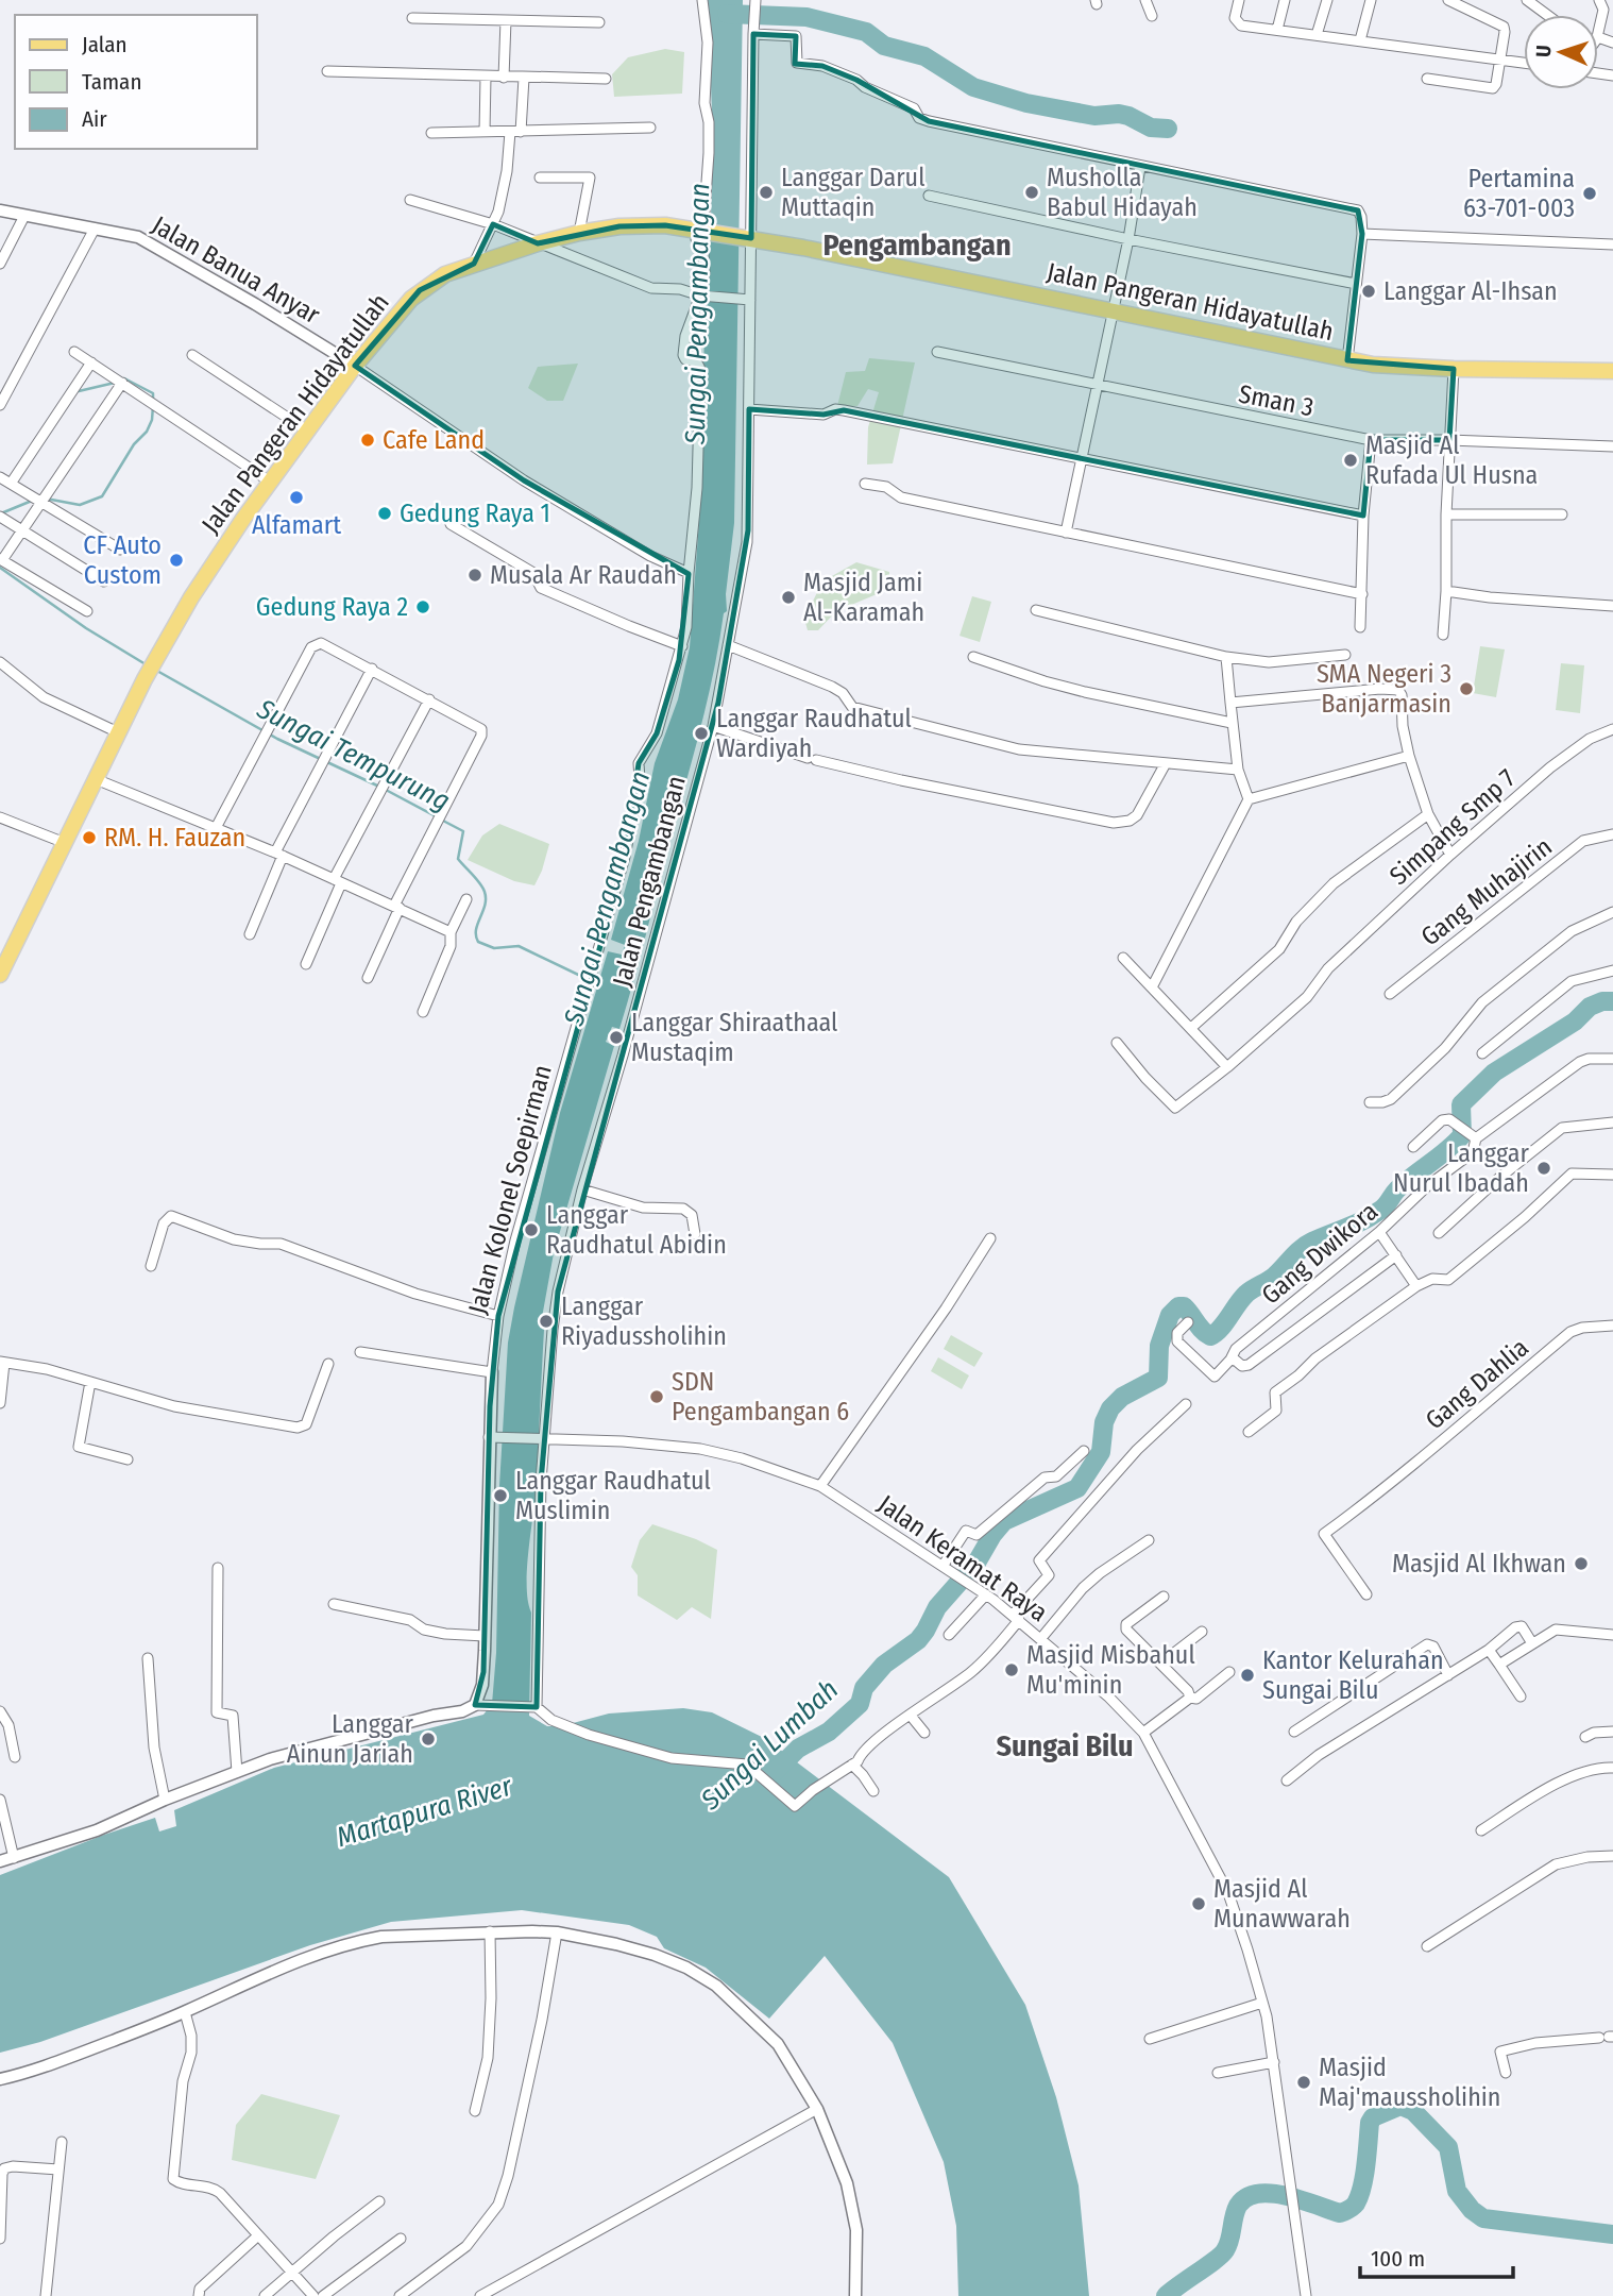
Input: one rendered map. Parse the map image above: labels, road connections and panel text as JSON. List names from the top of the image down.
{
  "streets": {
    "main road": ["Jalan Pangeran Hidayatullah"],
    "street": [
      "Jalan Banua Anyar",
      "Sman 3",
      "Simpang Smp 7",
      "Jalan Pengambangan",
      "Gang Muhajirin",
      "Jalan Kolonel Soepirman",
      "Gang Dwikora",
      "Gang Dahlia",
      "Jalan Keramat Raya"
    ]
  },
  "crossings": [
    ["Jalan Banua Anyar", "Jalan Pangeran Hidayatullah"],
    ["Jalan Pangeran Hidayatullah", "Jalan Pengambangan"],
    ["Jalan Pangeran Hidayatullah", "Jalan Kolonel Soepirman"],
    ["Jalan Pengambangan", "Jalan Keramat Raya"],
    ["Jalan Kolonel Soepirman", "Jalan Keramat Raya"]
  ],
  "districts": ["Pengambangan", "Sungai Bilu"],
  "water": [
    "Sungai Pengambangan",
    "Sungai Tempurung",
    "Sungai Lumbah",
    "Martapura River"
  ],
  "places": [
    "Langgar Darul Muttaqin",
    "Musholla Babul Hidayah",
    "Pertamina 63-701-003",
    "Langgar Al-Ihsan",
    "Cafe Land",
    "Masjid Al Rufada Ul Husna",
    "Alfamart",
    "Gedung Raya 1",
    "CF Auto Custom",
    "Musala Ar Raudah",
    "Masjid Jami Al-Karamah",
    "Gedung Raya 2",
    "SMA Negeri 3 Banjarmasin",
    "Langgar Raudhatul Wardiyah",
    "RM. H. Fauzan",
    "Langgar Shiraathaal Mustaqim",
    "Langgar Nurul Ibadah",
    "Langgar Raudhatul Abidin",
    "Langgar Riyadussholihin",
    "SDN Pengambangan 6",
    "Langgar Raudhatul Muslimin",
    "Masjid Al Ikhwan",
    "Masjid Misbahul Mu'minin",
    "Kantor Kelurahan Sungai Bilu",
    "Langgar Ainun Jariah",
    "Masjid Al Munawwarah",
    "Masjid Maj'maussholihin"
  ],
  "legend": ["Jalan", "Taman", "Air"],
  "scale_bar": "100 m",
  "north": "left"
}
